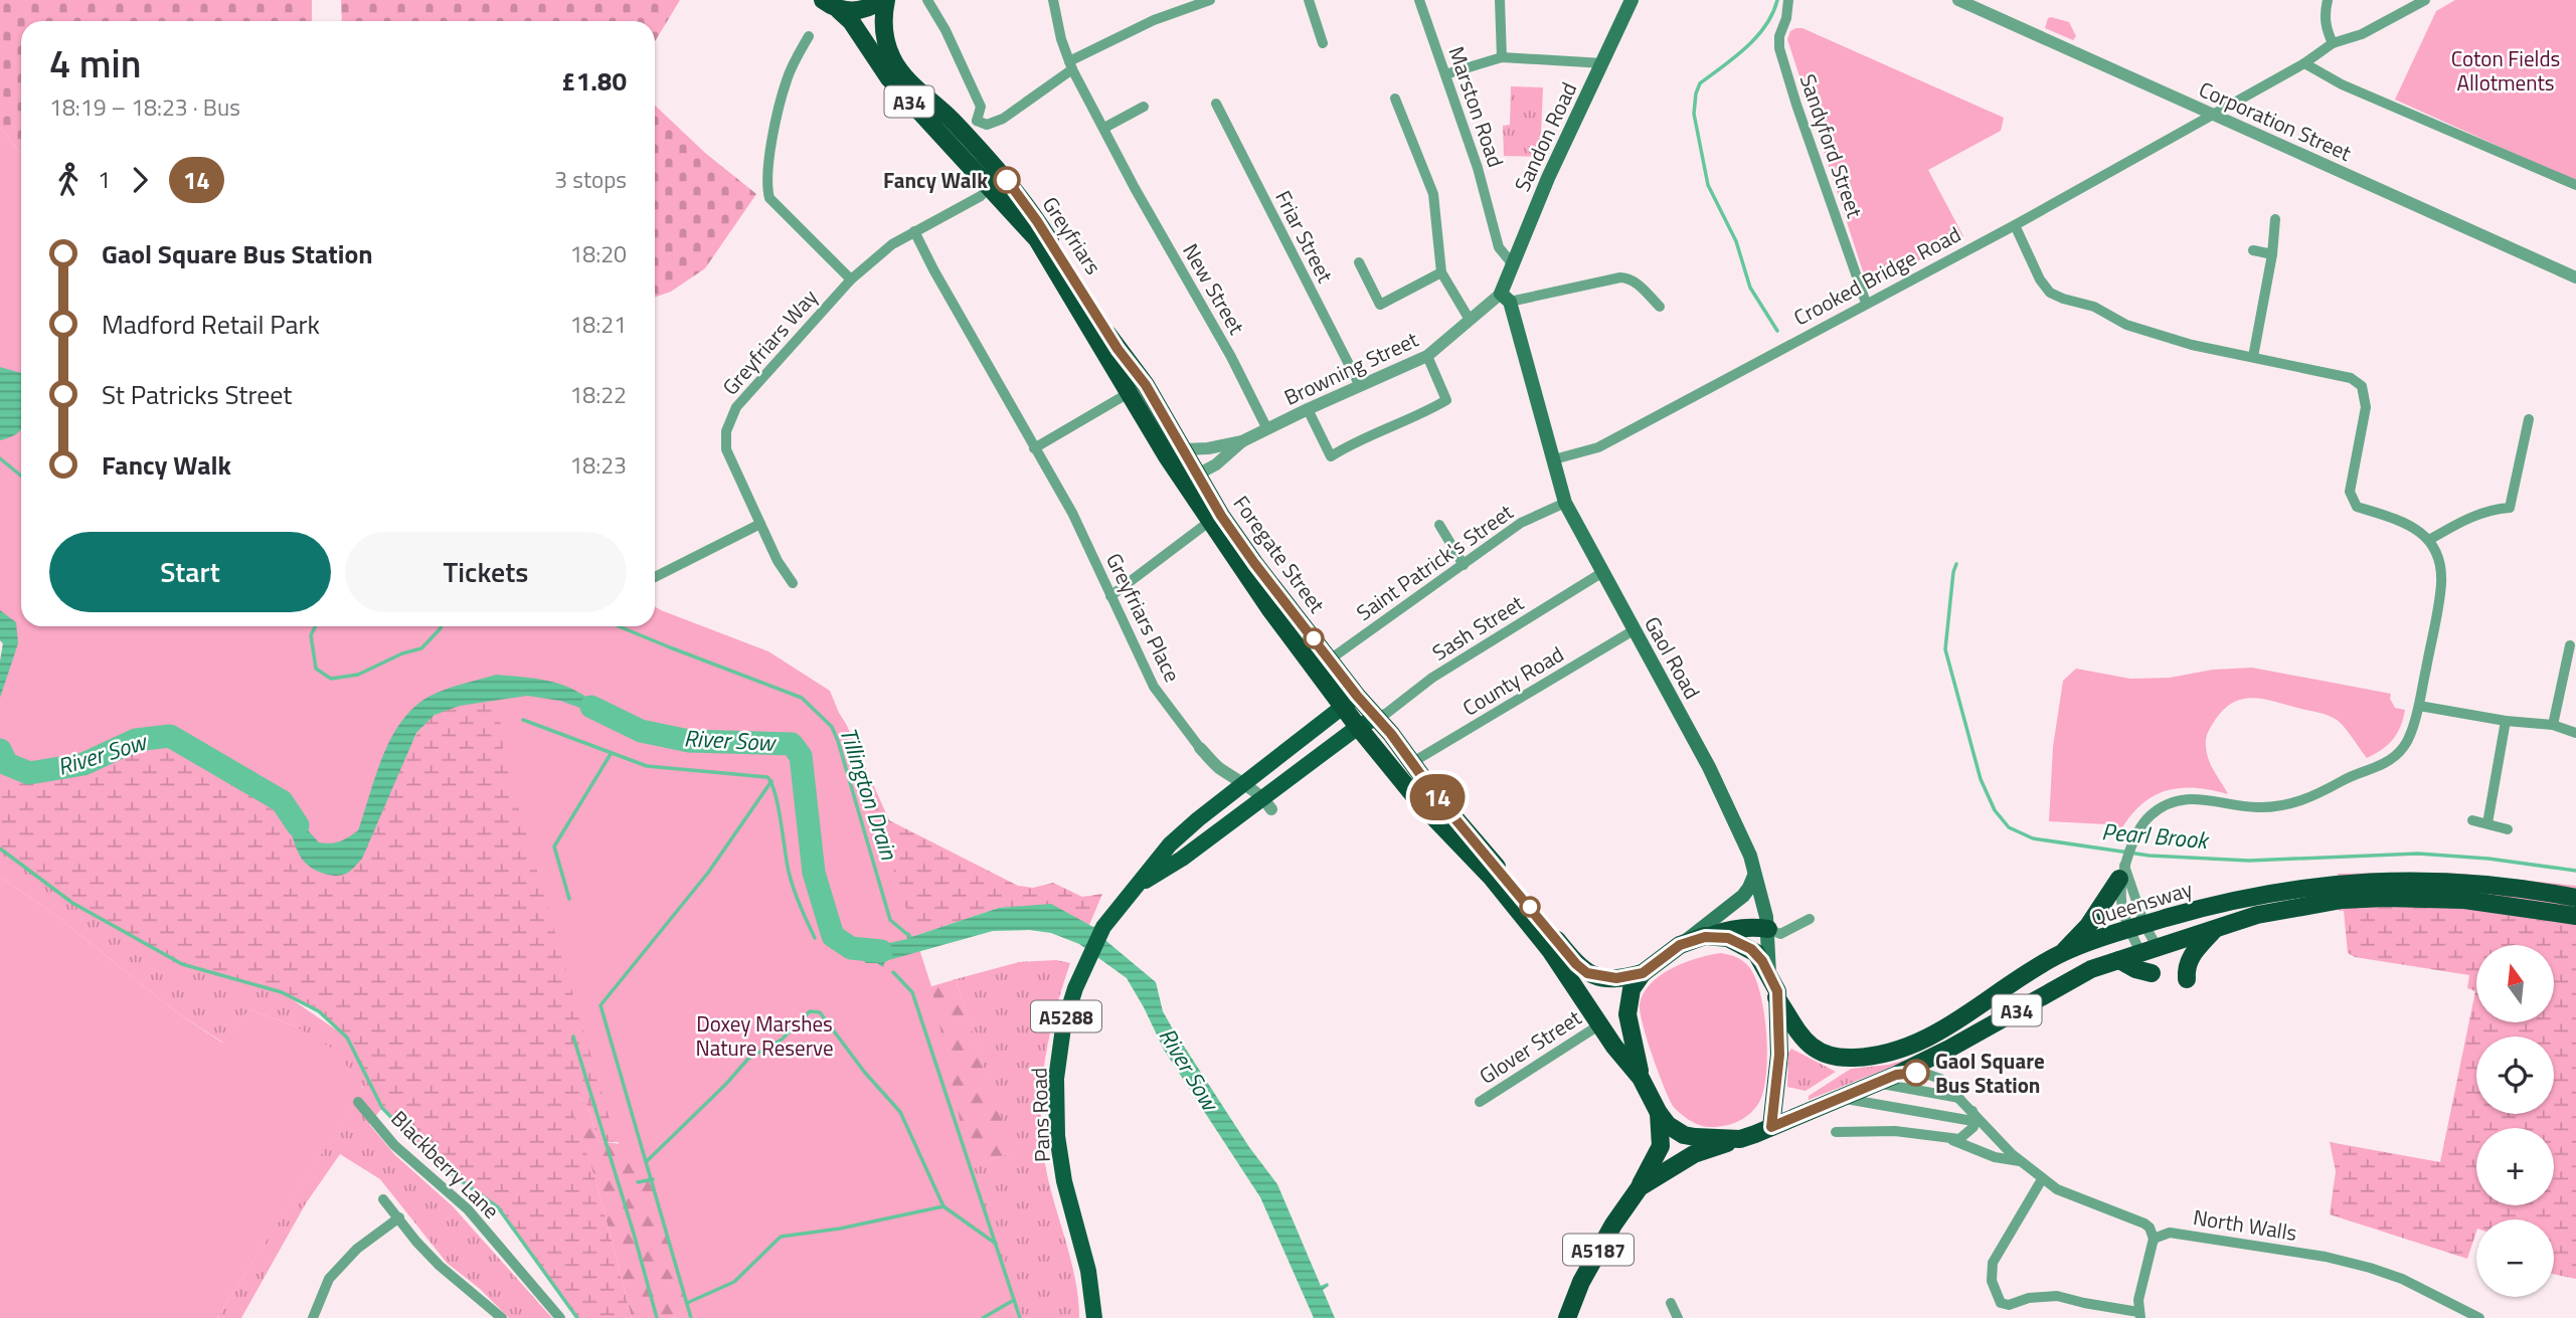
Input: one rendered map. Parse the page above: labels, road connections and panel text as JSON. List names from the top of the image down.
{
  "streets": {
    "highway": [
      "A34",
      "Greyfriars",
      "Foregate Street",
      "Queensway",
      "A5187"
    ],
    "main road": [
      "Sandon Road",
      "Gaol Road",
      "A5288",
      "Pans Road"
    ],
    "street": [
      "Marston Road",
      "Corporation Street",
      "Sandyford Street",
      "Friar Street",
      "Crooked Bridge Road",
      "New Street",
      "Greyfriars Way",
      "Browning Street",
      "Saint Patrick's Street",
      "Greyfriars Place",
      "Sash Street",
      "County Road",
      "Glover Street",
      "Blackberry Lane",
      "North Walls"
    ]
  },
  "crossings": [
    ["A34", "Greyfriars"],
    ["A34", "Foregate Street"],
    ["A34", "Gaol Road"],
    ["A34", "Queensway"],
    ["A34", "Glover Street"],
    ["A34", "A5187"],
    ["Marston Road", "Sandon Road"],
    ["Corporation Street", "Crooked Bridge Road"],
    ["Sandon Road", "Browning Street"],
    ["Sandon Road", "Gaol Road"],
    ["Sandyford Street", "Crooked Bridge Road"],
    ["Greyfriars", "Browning Street"],
    ["Greyfriars", "Foregate Street"],
    ["Friar Street", "Browning Street"],
    ["Crooked Bridge Road", "Gaol Road"],
    ["New Street", "Browning Street"],
    ["Greyfriars Way", "Greyfriars Place"],
    ["Browning Street", "Foregate Street"],
    ["Browning Street", "Gaol Road"],
    ["Foregate Street", "Saint Patrick's Street"],
    ["Foregate Street", "Sash Street"],
    ["Foregate Street", "Gaol Road"],
    ["Foregate Street", "County Road"],
    ["Foregate Street", "Queensway"],
    ["Foregate Street", "Glover Street"],
    ["Foregate Street", "Pans Road"],
    ["Foregate Street", "A5187"],
    ["Saint Patrick's Street", "Gaol Road"],
    ["Greyfriars Place", "Pans Road"],
    ["Sash Street", "Gaol Road"],
    ["Sash Street", "Pans Road"],
    ["Gaol Road", "County Road"],
    ["Gaol Road", "Queensway"],
    ["Gaol Road", "A5187"],
    ["Queensway", "A5187"]
  ],
  "water": ["River Sow", "Tillington Drain", "Pearl Brook"],
  "parks": ["Coton Fields Allotments", "Doxey Marshes Nature Reserve"],
  "places": ["Fancy Walk", "Gaol Square Bus Station"],
  "lines": ["bus line 14"],
  "north": "top",
  "page": {
    "on_map": "14",
    "heading": ["4 min", "18:19 – 18:23 · Bus", "£1.80"],
    "legs": ["1", "14", "3 stops"],
    "list": [
      {
        "name": "Gaol Square Bus Station",
        "value": "18:20"
      },
      {
        "name": "Madford Retail Park",
        "value": "18:21"
      },
      {
        "name": "St Patricks Street",
        "value": "18:22"
      },
      {
        "name": "Fancy Walk",
        "value": "18:23"
      }
    ],
    "buttons": ["Start", "Tickets"],
    "map_buttons": ["+", "−"]
  }
}
